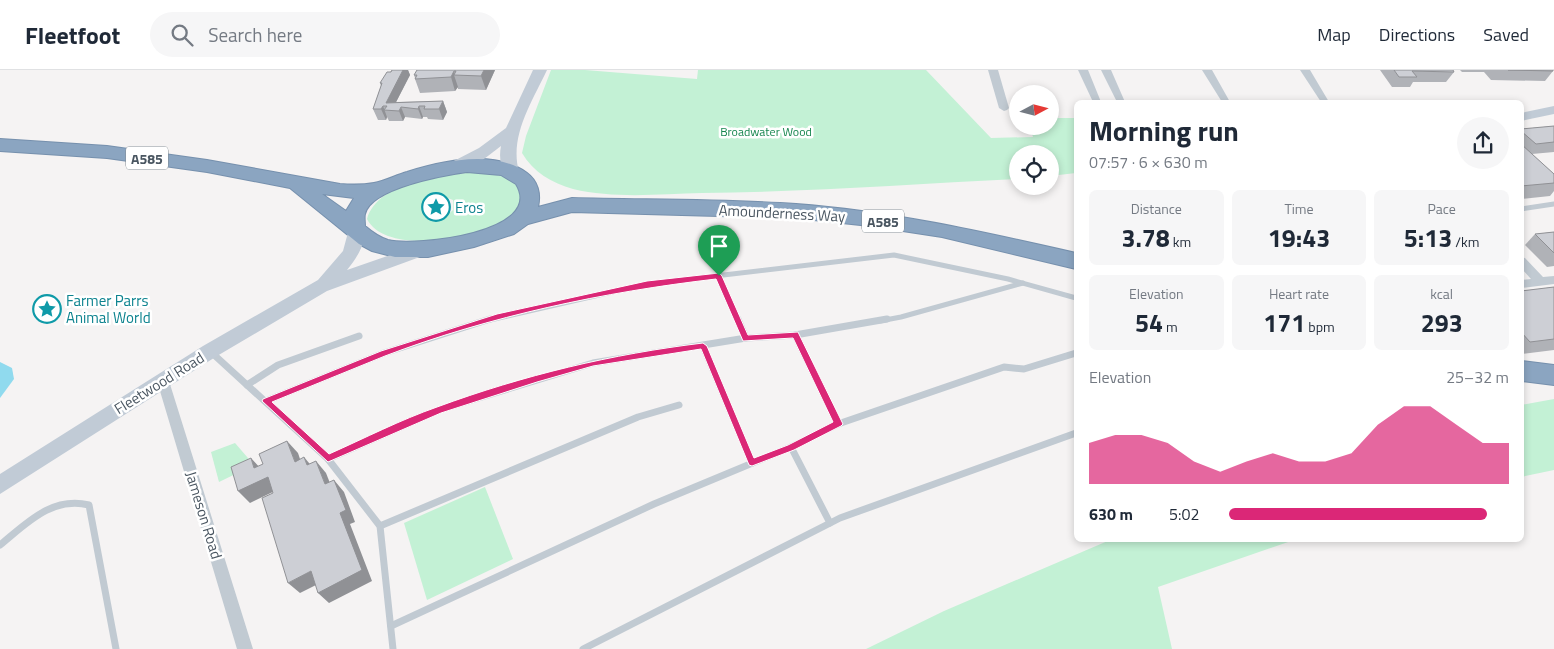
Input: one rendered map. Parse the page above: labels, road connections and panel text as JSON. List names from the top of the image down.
{
  "streets": {
    "highway": ["A585", "Amounderness Way"],
    "main road": ["Fleetwood Road"],
    "street": ["Jameson Road"]
  },
  "crossings": [
    ["A585", "Amounderness Way"],
    ["A585", "Fleetwood Road"],
    ["Fleetwood Road", "Jameson Road"]
  ],
  "parks": ["Broadwater Wood"],
  "places": {
    "place": ["Eros", "Farmer Parrs Animal World"]
  },
  "north": "right",
  "page": {
    "header": "Fleetfoot",
    "search": "Search here",
    "nav": ["Map", "Directions", "Saved"],
    "heading": ["Morning run", "07:57 · 6 × 630 m"],
    "stats": [
      ["Distance", "3.78 km"],
      ["Time", "19:43"],
      ["Pace", "5:13 /km"],
      ["Elevation", "54 m"],
      ["Heart rate", "171 bpm"],
      ["kcal", "293"]
    ],
    "chart": ["Elevation", "25–32 m"],
    "list": [
      {
        "name": "630 m",
        "note": "5:02"
      }
    ]
  }
}
